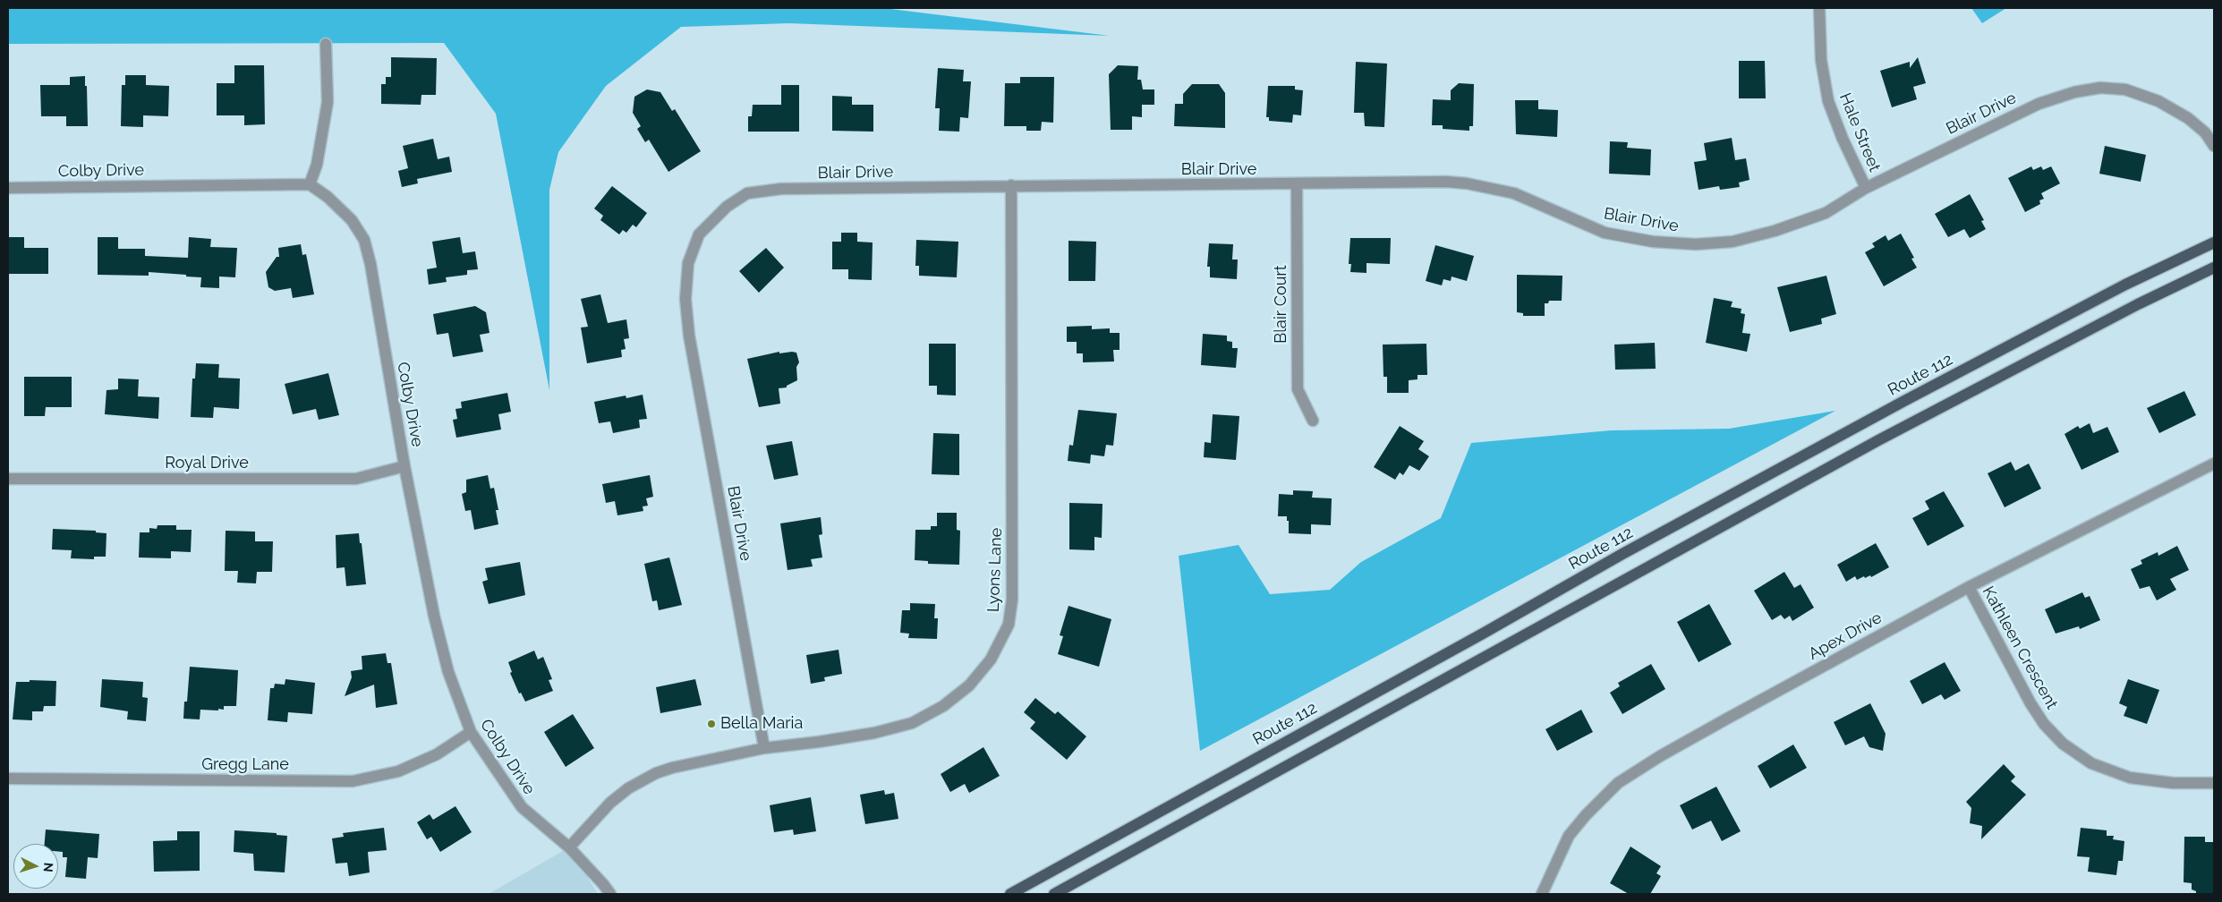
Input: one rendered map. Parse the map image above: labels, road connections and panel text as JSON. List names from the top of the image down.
{
  "streets": {
    "main road": ["Route 112"],
    "street": [
      "Blair Drive",
      "Hale Street",
      "Colby Drive",
      "Blair Court",
      "Royal Drive",
      "Lyons Lane",
      "Apex Drive",
      "Kathleen Crescent",
      "Gregg Lane"
    ]
  },
  "crossings": [
    ["Blair Drive", "Hale Street"],
    ["Blair Drive", "Blair Court"],
    ["Blair Drive", "Lyons Lane"],
    ["Colby Drive", "Royal Drive"],
    ["Colby Drive", "Lyons Lane"],
    ["Colby Drive", "Gregg Lane"],
    ["Apex Drive", "Kathleen Crescent"]
  ],
  "places": ["Bella Maria"],
  "north": "right"
}
